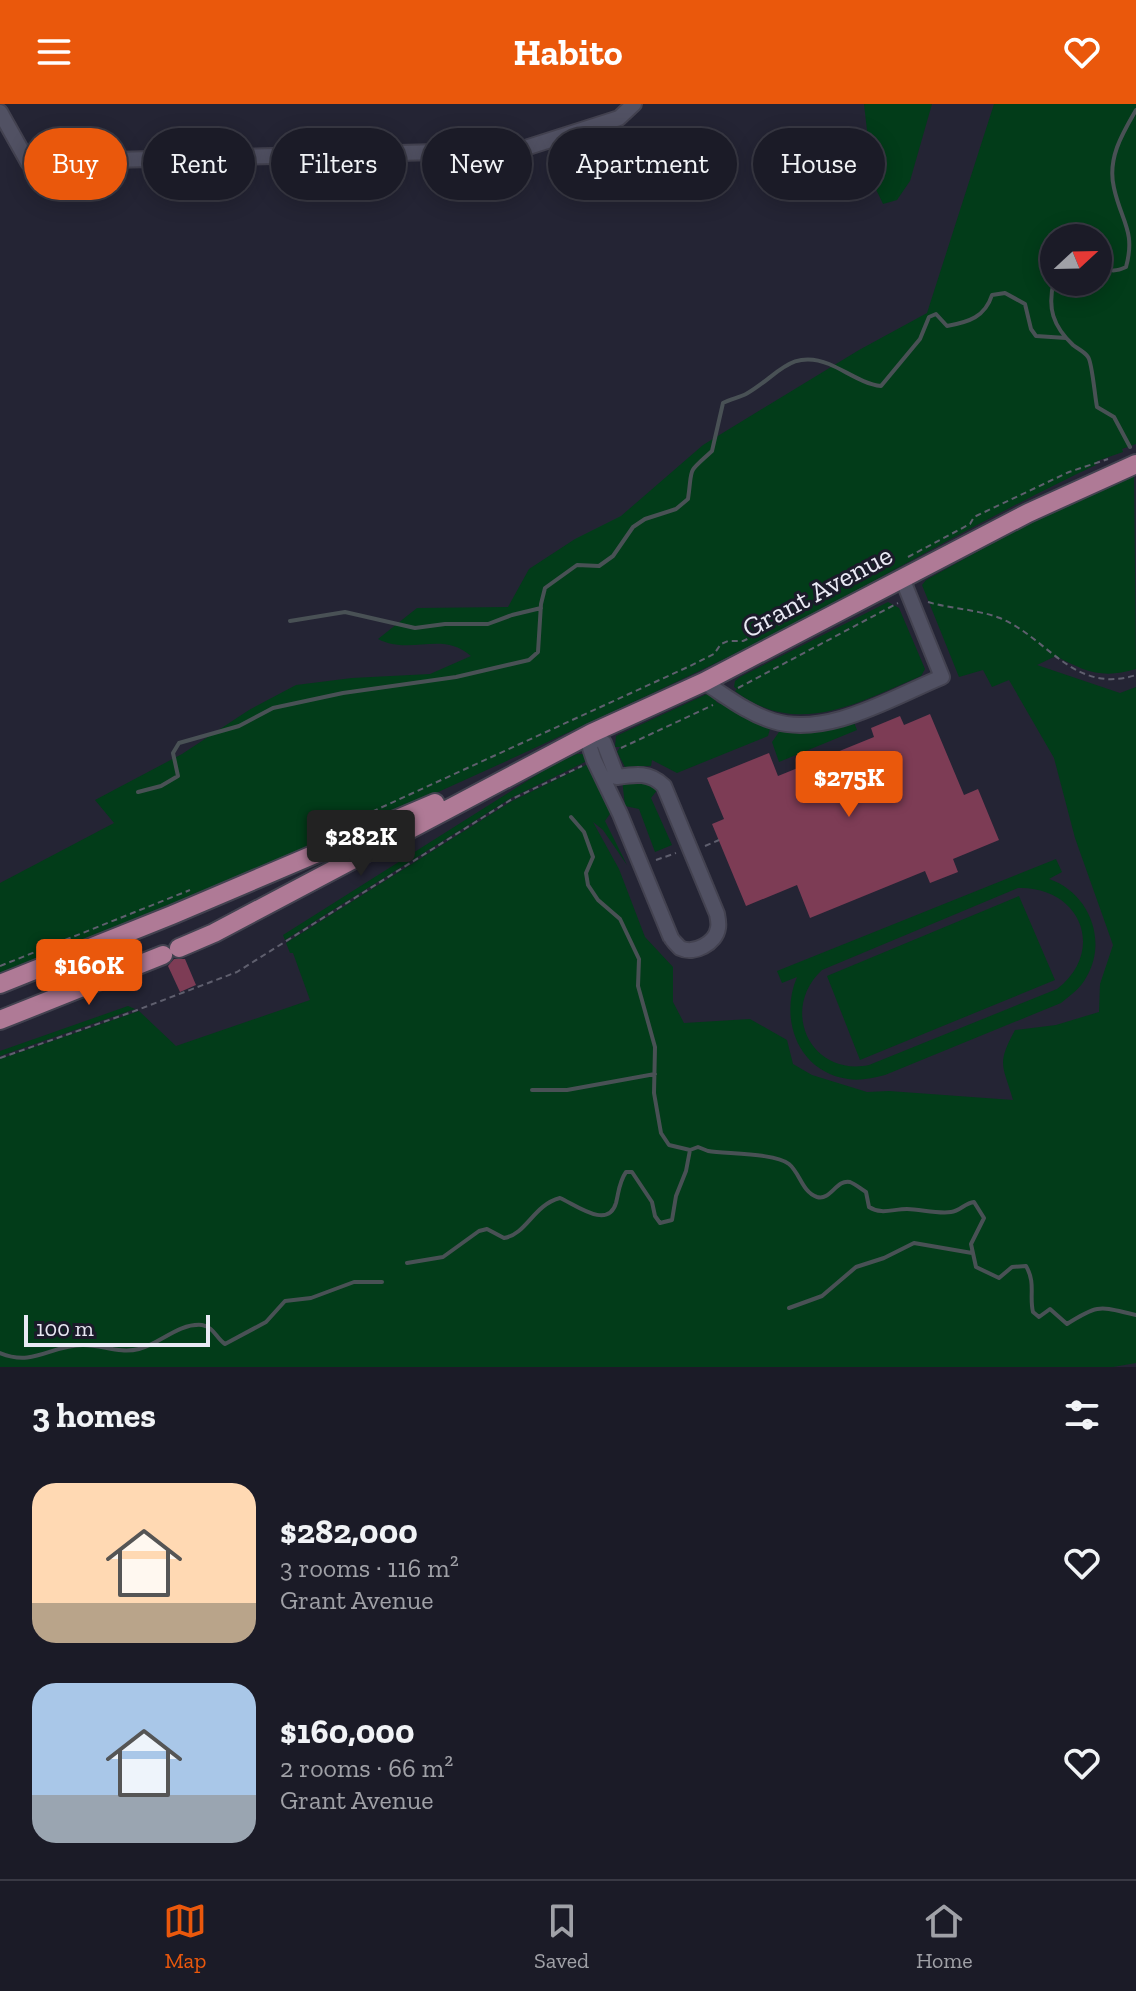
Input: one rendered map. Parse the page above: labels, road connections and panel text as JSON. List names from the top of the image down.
{
  "streets": {
    "main road": ["Grant Avenue"]
  },
  "scale_bar": "100 m",
  "north": "right",
  "page": {
    "header": "Habito",
    "chip": [
      "Buy",
      "Rent",
      "Filters",
      "New",
      "Apartment",
      "House"
    ],
    "price": ["$275K", "$282K", "$160K"],
    "scale": "100 m",
    "heading": "3 homes",
    "list": [
      {
        "name": "$282,000",
        "note": "3 rooms · 116 m² · Grant Avenue"
      },
      {
        "name": "$160,000",
        "note": "2 rooms · 66 m² · Grant Avenue"
      }
    ],
    "tabs": ["Map", "Saved", "Home"]
  }
}
